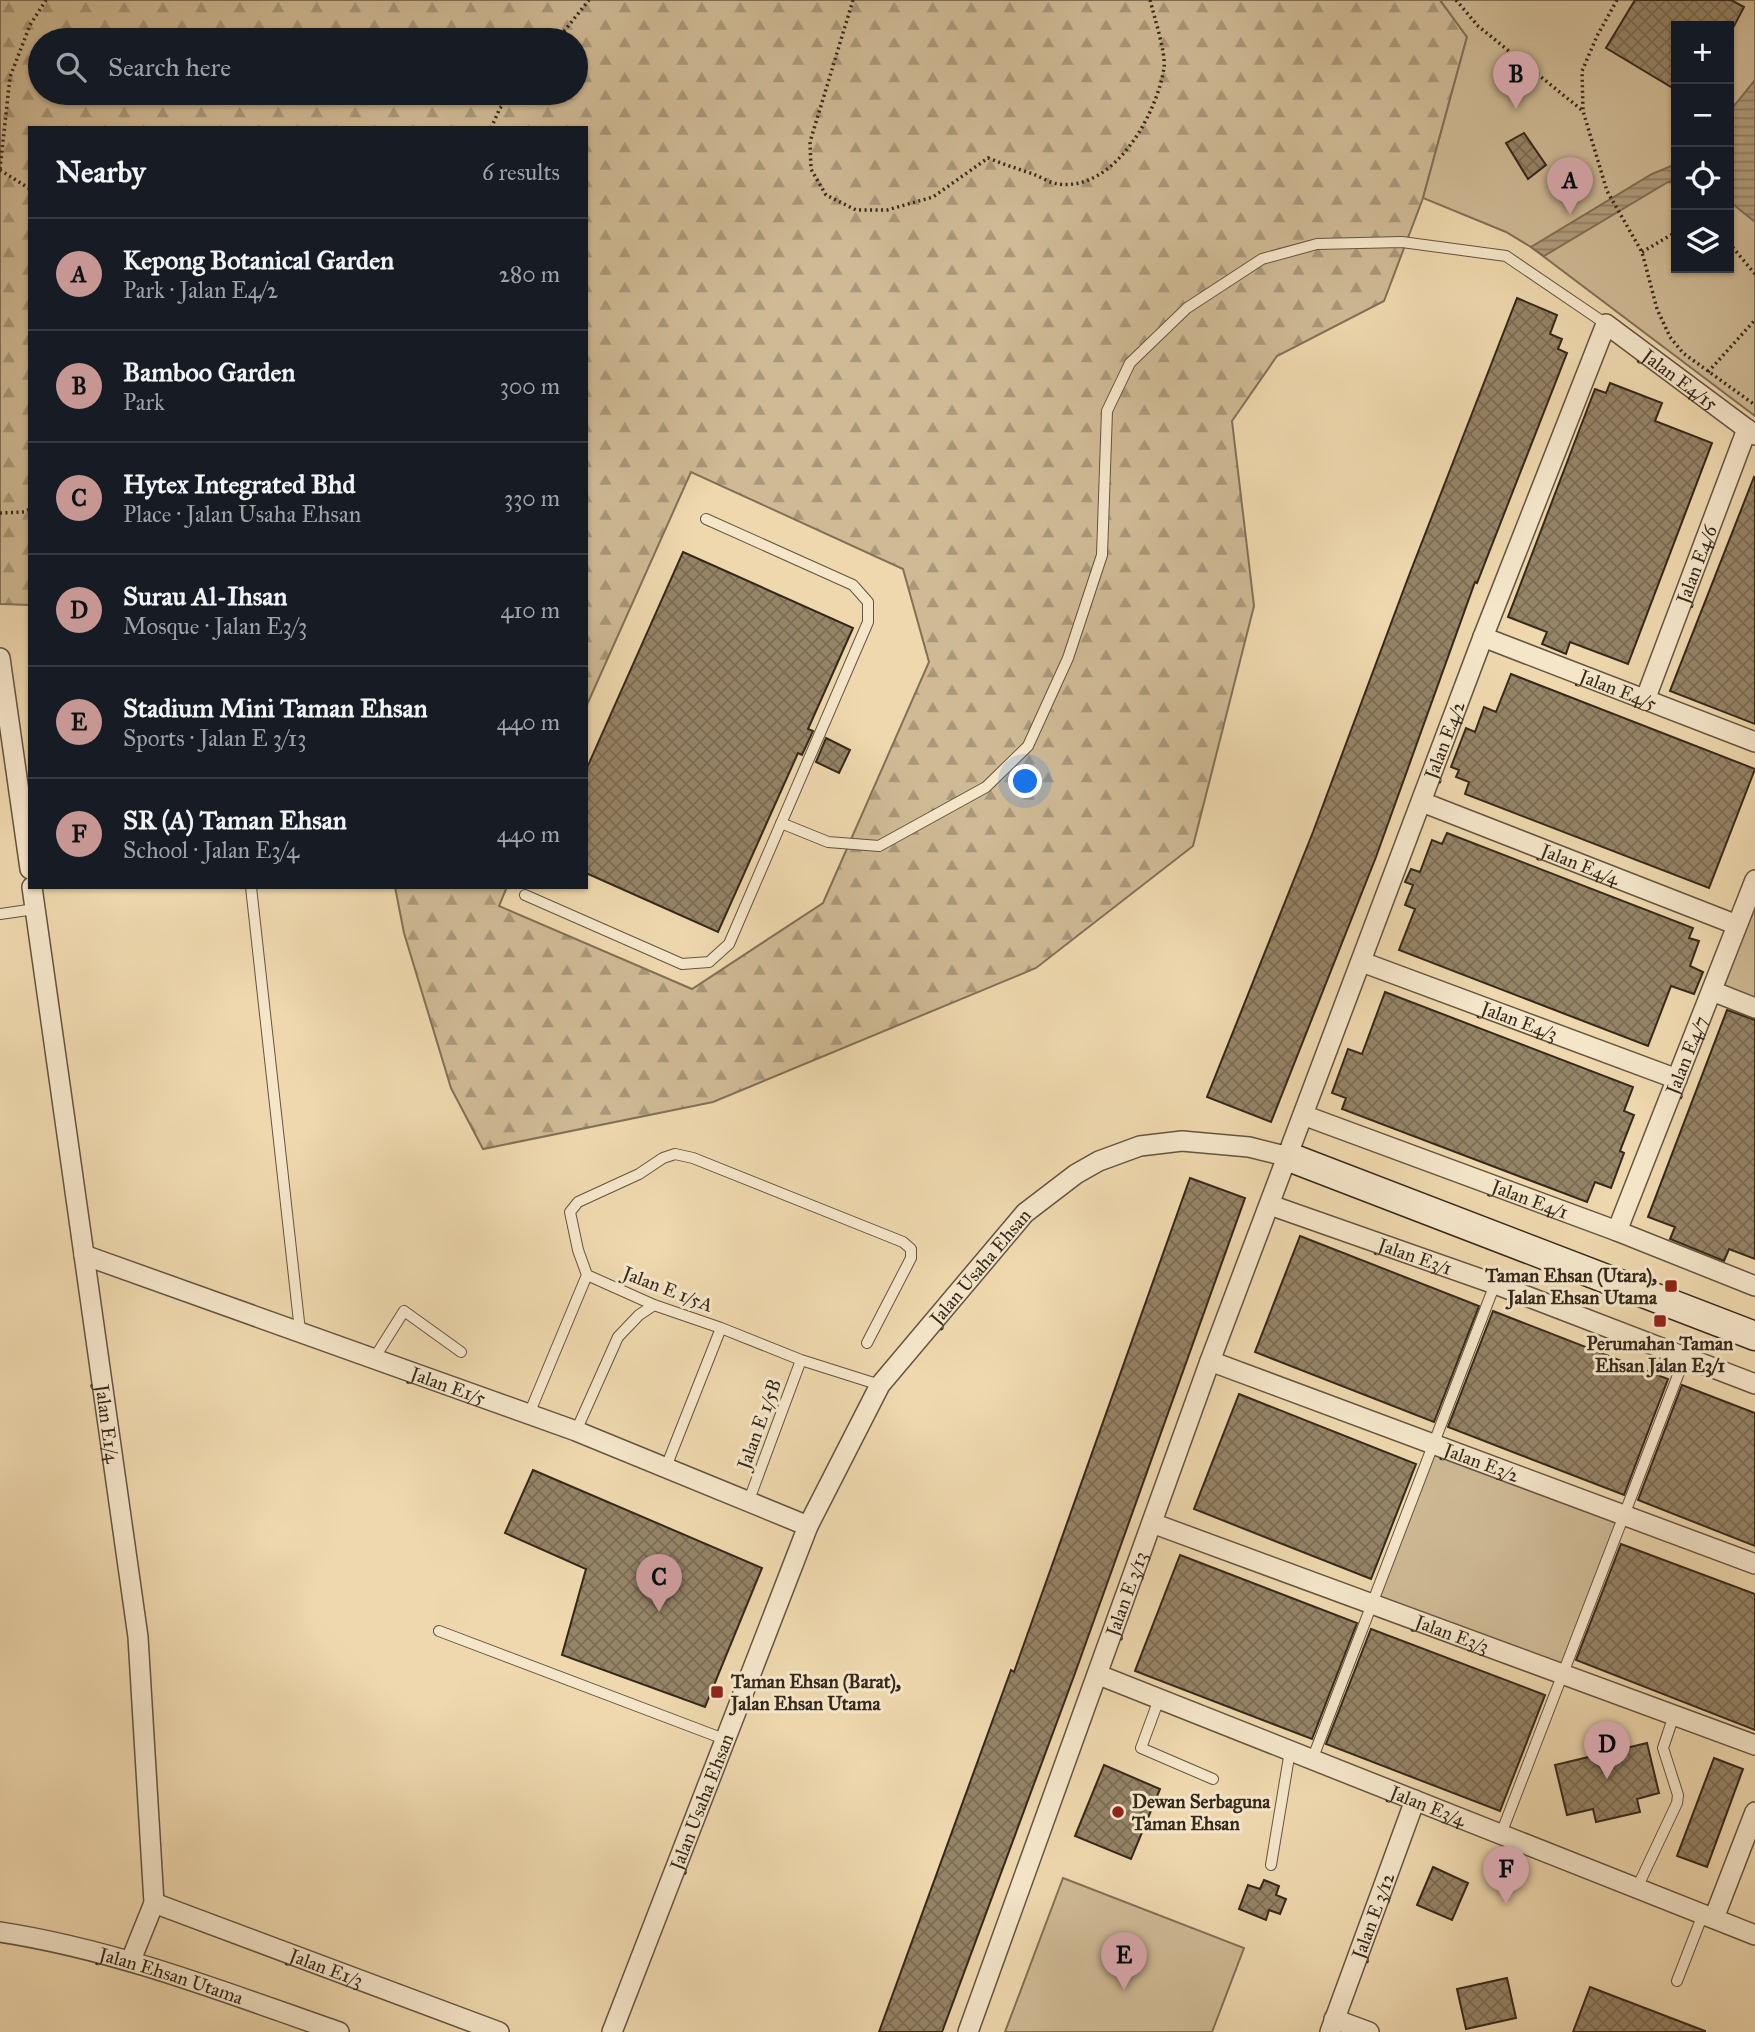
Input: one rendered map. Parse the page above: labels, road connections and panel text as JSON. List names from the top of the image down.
{
  "streets": {
    "street": [
      "Jalan E4/15",
      "Jalan E4/6",
      "Jalan E4/5",
      "Jalan E4/2",
      "Jalan E4/4",
      "Jalan E4/3",
      "Jalan E4/7",
      "Jalan E4/1",
      "Jalan E3/1",
      "Jalan Usaha Ehsan",
      "Jalan E1/5",
      "Jalan E1/4",
      "Jalan E3/2",
      "Jalan E 3/13",
      "Jalan E3/3",
      "Jalan E3/4",
      "Jalan E 3/12",
      "Jalan E1/3",
      "Jalan Ehsan Utama"
    ],
    "lane": ["Jalan E 1/5A", "Jalan E 1/5B"]
  },
  "crossings": [
    ["Jalan E4/15", "Jalan E4/6"],
    ["Jalan E4/15", "Jalan E4/2"],
    ["Jalan E4/6", "Jalan E4/5"],
    ["Jalan E4/5", "Jalan E4/2"],
    ["Jalan E4/2", "Jalan E4/4"],
    ["Jalan E4/2", "Jalan E4/3"],
    ["Jalan E4/2", "Jalan E4/1"],
    ["Jalan E4/2", "Jalan Usaha Ehsan"],
    ["Jalan E4/2", "Jalan E 3/13"],
    ["Jalan E4/4", "Jalan E4/7"],
    ["Jalan E4/3", "Jalan E4/7"],
    ["Jalan E4/7", "Jalan E4/1"],
    ["Jalan E3/1", "Jalan E 3/13"],
    ["Jalan Usaha Ehsan", "Jalan E 1/5A"],
    ["Jalan Usaha Ehsan", "Jalan E1/5"],
    ["Jalan Usaha Ehsan", "Jalan E 3/13"],
    ["Jalan E 1/5A", "Jalan E 1/5B"],
    ["Jalan E1/5", "Jalan E1/4"],
    ["Jalan E1/5", "Jalan E 1/5B"],
    ["Jalan E1/4", "Jalan E1/3"],
    ["Jalan E1/4", "Jalan Ehsan Utama"],
    ["Jalan E3/2", "Jalan E 3/13"],
    ["Jalan E 3/13", "Jalan E3/3"],
    ["Jalan E 3/13", "Jalan E3/4"],
    ["Jalan E3/4", "Jalan E 3/12"]
  ],
  "places": {
    "transit": ["Taman Ehsan (Utara), Jalan Ehsan Utama", "Perumahan Taman Ehsan Jalan E3/1", "Taman Ehsan (Barat), Jalan Ehsan Utama"],
    "other": ["Dewan Serbaguna Taman Ehsan"]
  },
  "page": {
    "map_buttons": ["+", "−"],
    "search": "Search here",
    "pins": [
      "B",
      "A",
      "C",
      "D",
      "F",
      "E"
    ],
    "heading": ["Nearby", "6 results"],
    "list": [
      {
        "mark": "A",
        "name": "Kepong Botanical Garden",
        "note": "Park · Jalan E4/2",
        "value": "280 m"
      },
      {
        "mark": "B",
        "name": "Bamboo Garden",
        "note": "Park",
        "value": "300 m"
      },
      {
        "mark": "C",
        "name": "Hytex Integrated Bhd",
        "note": "Place · Jalan Usaha Ehsan",
        "value": "330 m"
      },
      {
        "mark": "D",
        "name": "Surau Al-Ihsan",
        "note": "Mosque · Jalan E3/3",
        "value": "410 m"
      },
      {
        "mark": "E",
        "name": "Stadium Mini Taman Ehsan",
        "note": "Sports · Jalan E 3/13",
        "value": "440 m"
      },
      {
        "mark": "F",
        "name": "SR (A) Taman Ehsan",
        "note": "School · Jalan E3/4",
        "value": "440 m"
      }
    ]
  }
}
